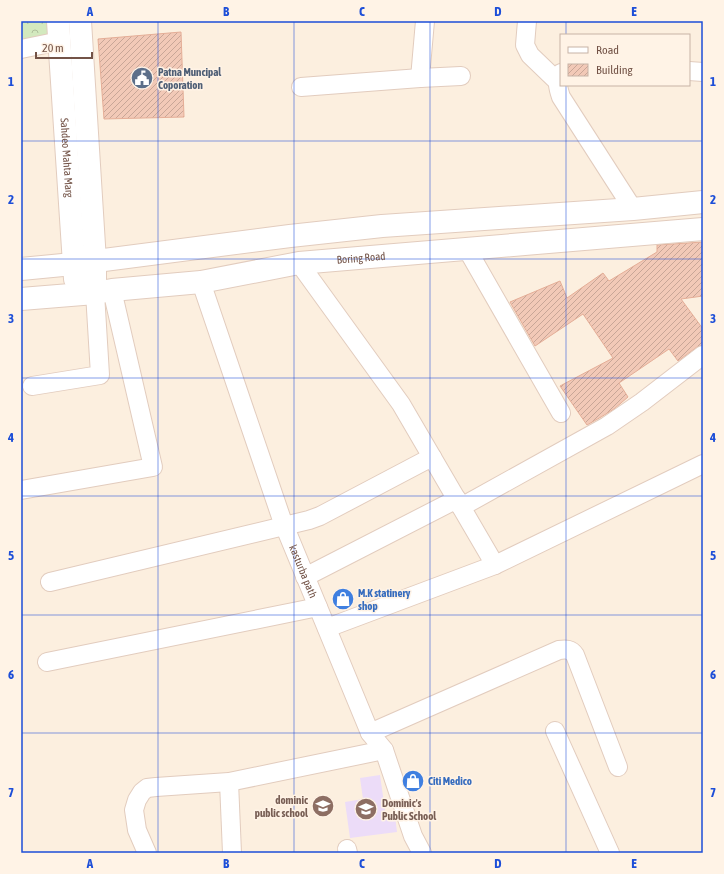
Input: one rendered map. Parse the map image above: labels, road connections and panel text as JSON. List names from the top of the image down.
{
  "streets": {
    "street": ["Sahdeo Mahta Marg", "Boring Road", "kasturba path"]
  },
  "crossings": [
    ["Sahdeo Mahta Marg", "Boring Road"],
    ["Boring Road", "kasturba path"]
  ],
  "places": {
    "public building": ["Patna Muncipal Coporation"],
    "shop": ["M.K statinery shop", "Citi Medico"],
    "school or university": ["dominic public school", "Dominic's Public School"]
  },
  "legend": ["Road", "Building"],
  "scale_bar": "20 m",
  "grid": {
    "columns": [
      "A",
      "B",
      "C",
      "D",
      "E"
    ],
    "rows": [
      "1",
      "2",
      "3",
      "4",
      "5",
      "6",
      "7"
    ]
  }
}
